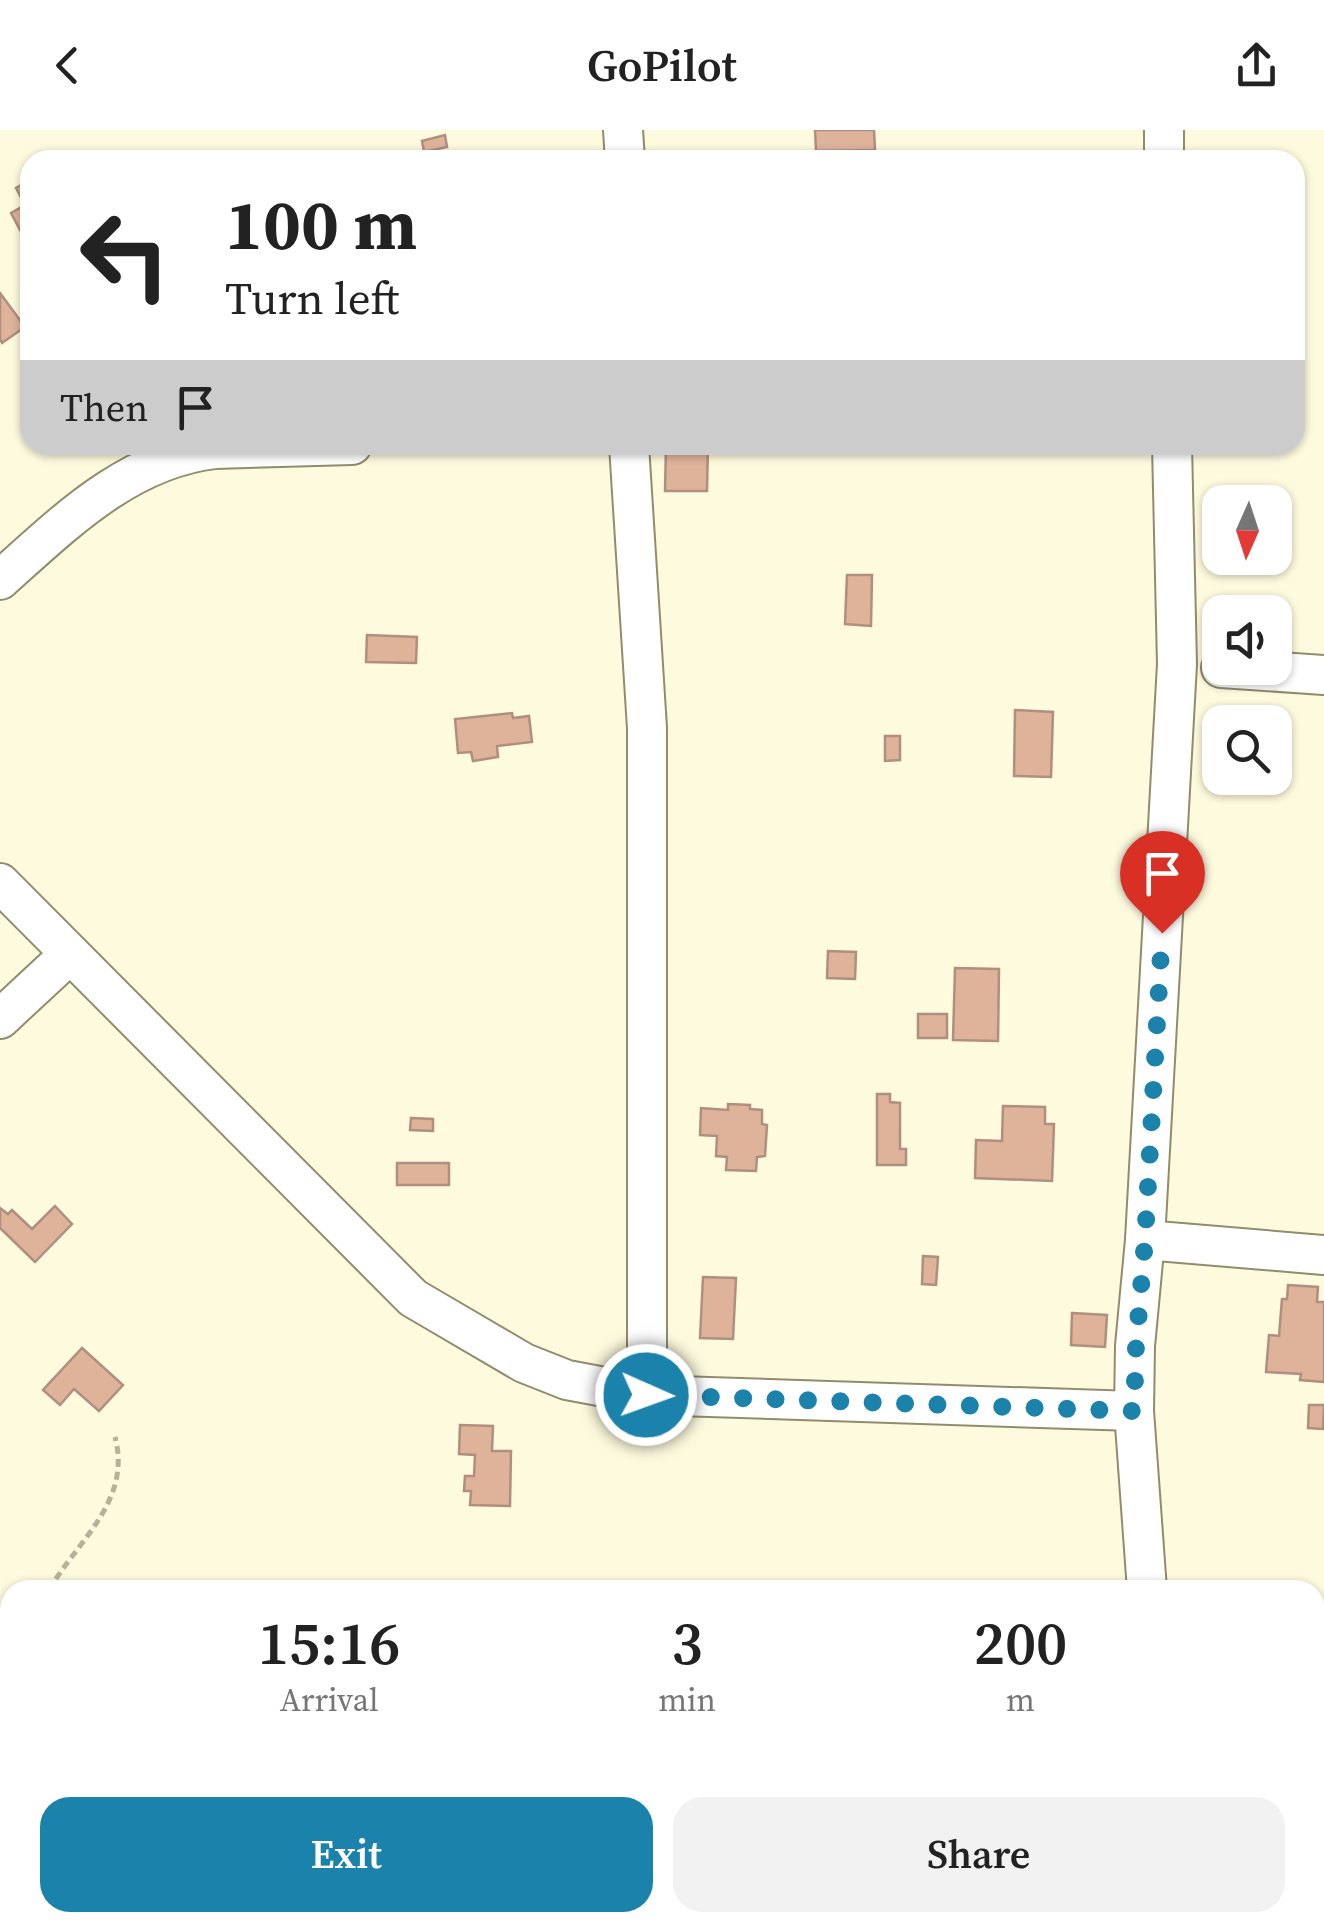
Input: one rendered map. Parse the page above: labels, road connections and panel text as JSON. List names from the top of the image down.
{
  "north": "bottom",
  "page": {
    "header": "GoPilot",
    "turn": ["100 m", "Turn left"],
    "then": "Then",
    "eta": [
      "15:16",
      "Arrival",
      "3",
      "min",
      "200",
      "m"
    ],
    "buttons": ["Exit", "Share"]
  }
}
